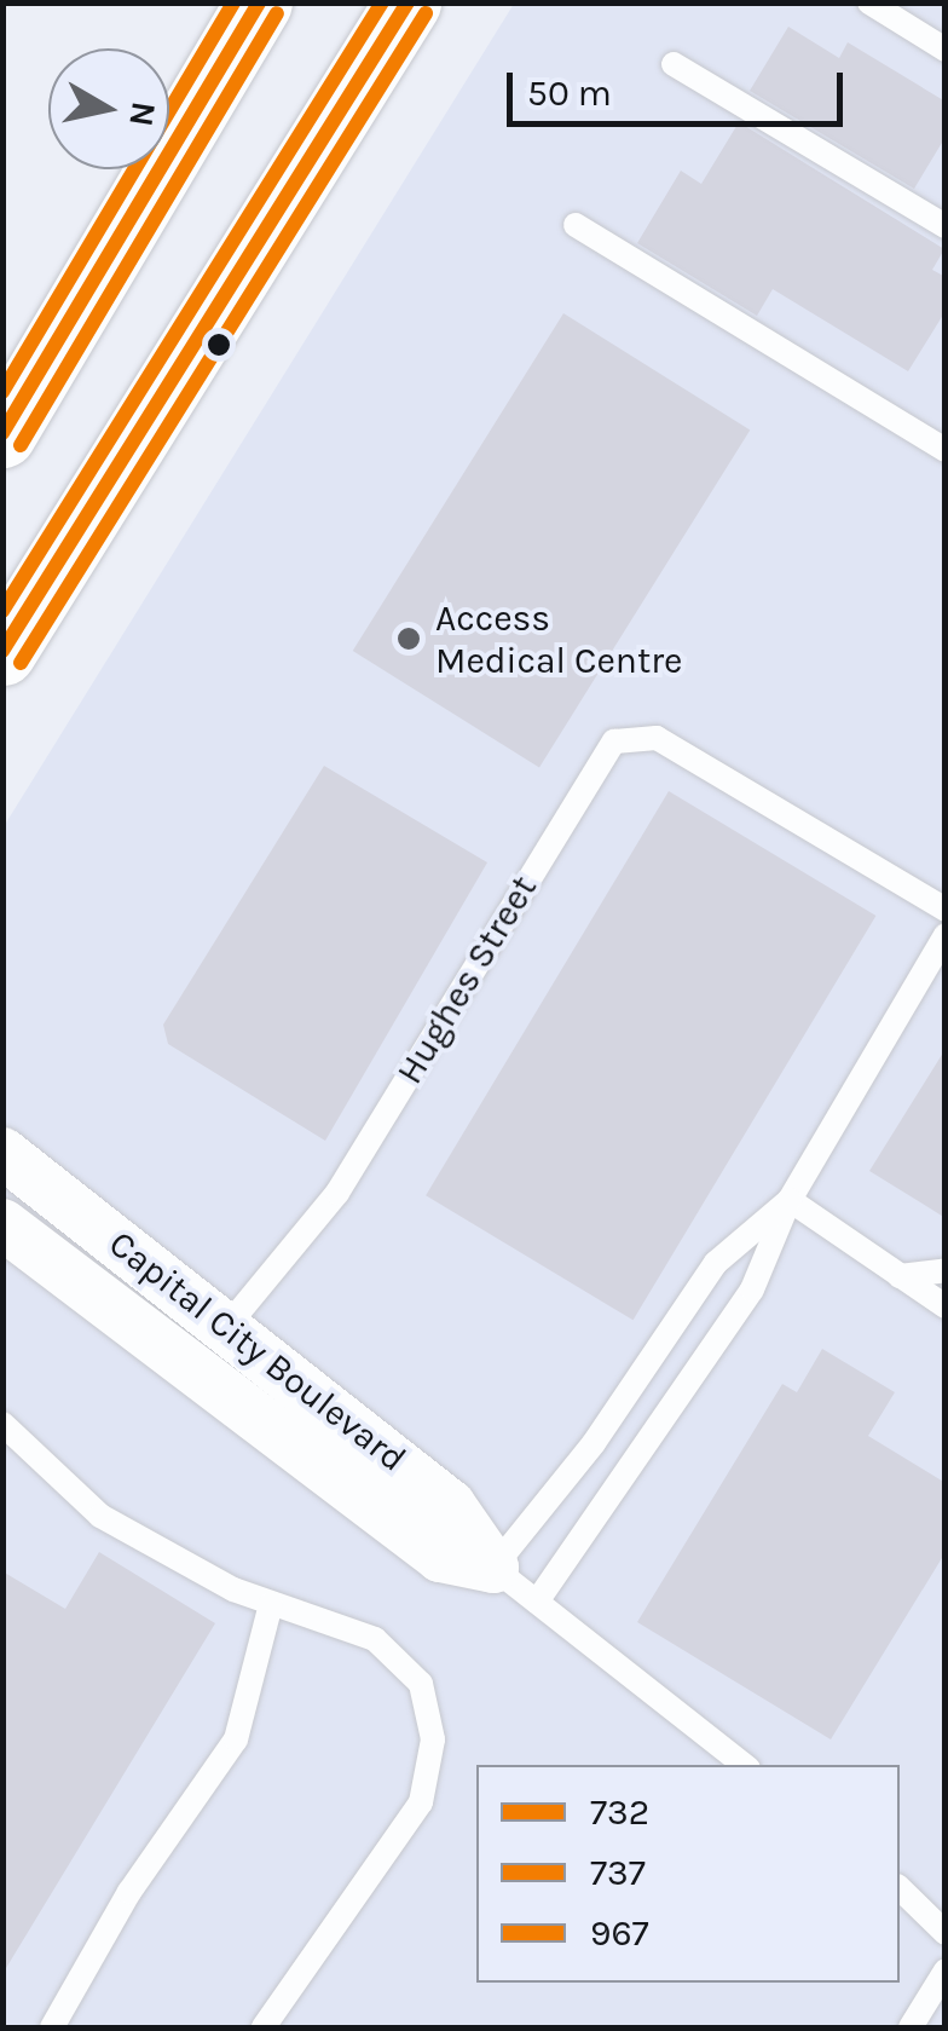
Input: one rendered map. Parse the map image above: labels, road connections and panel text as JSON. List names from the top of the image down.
{
  "streets": {
    "street": ["Capital City Boulevard"],
    "lane": ["Hughes Street"]
  },
  "crossings": [
    ["Hughes Street", "Capital City Boulevard"]
  ],
  "places": ["Access Medical Centre"],
  "lines": ["transit line 732", "transit line 967", "transit line 737"],
  "legend": ["732", "737", "967"],
  "scale_bar": "50 m",
  "north": "right"
}
